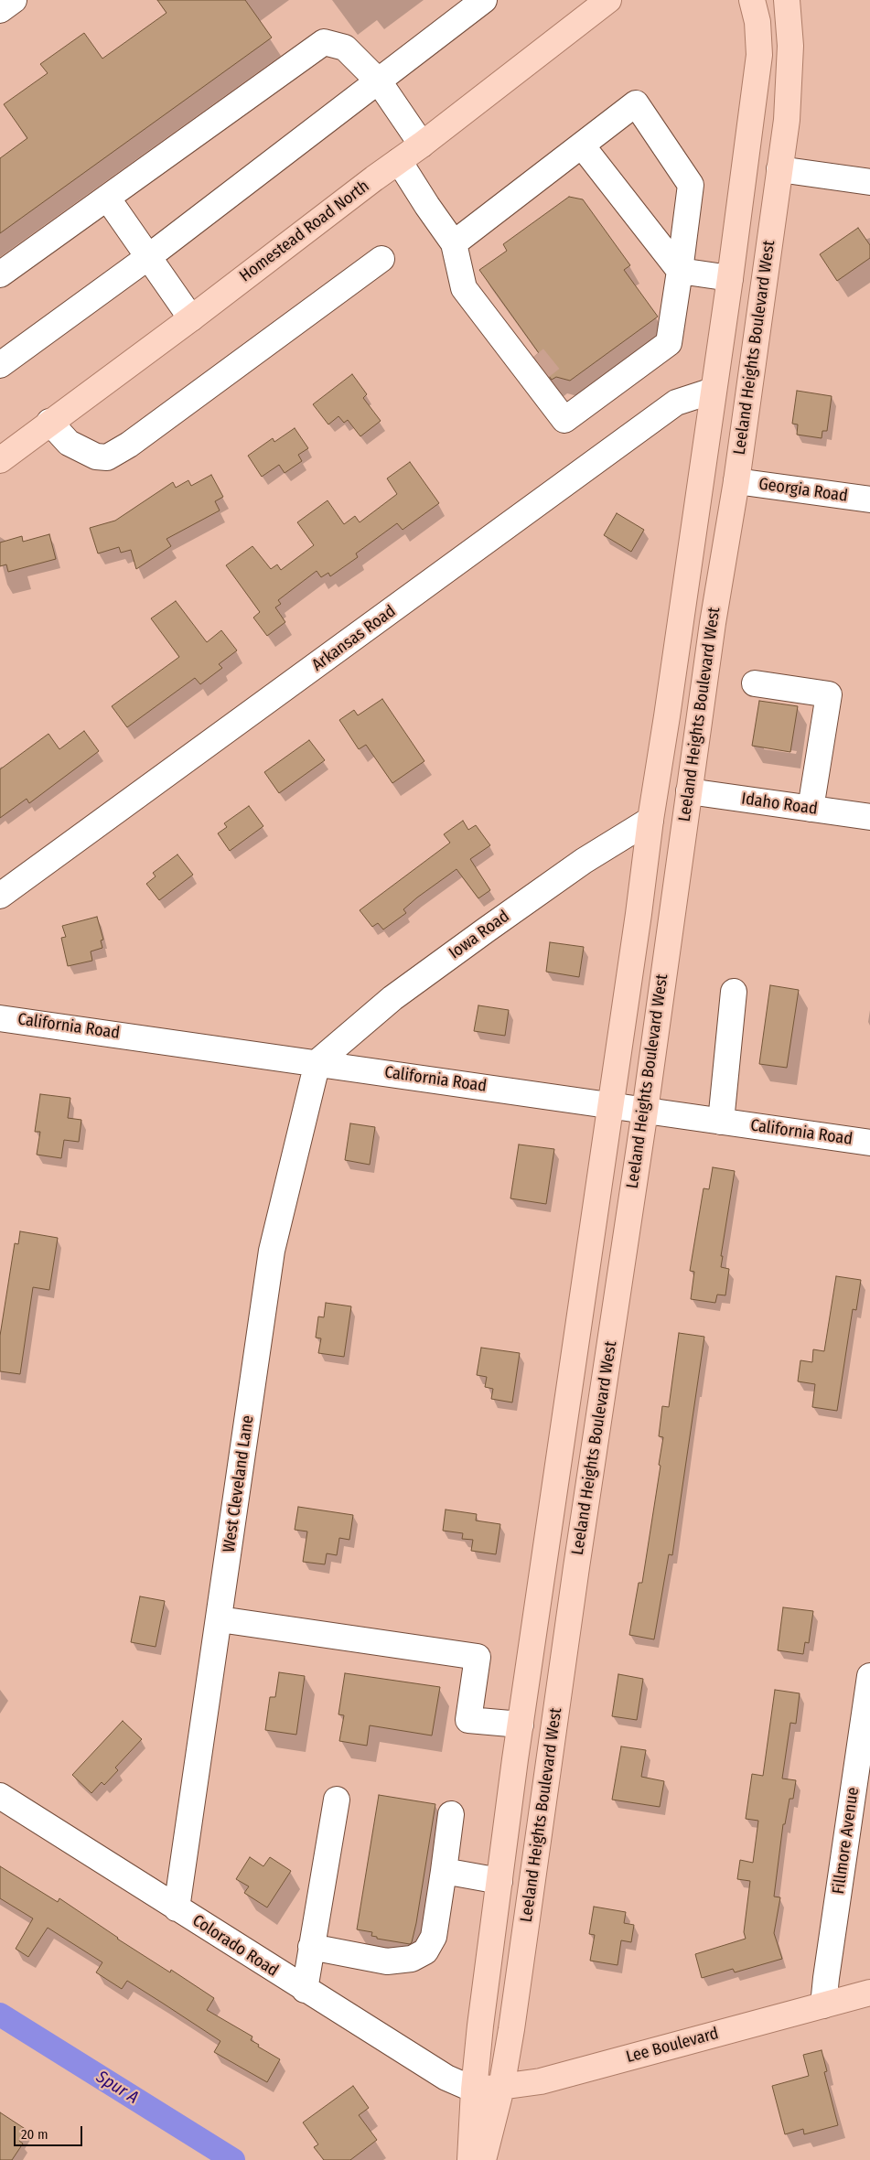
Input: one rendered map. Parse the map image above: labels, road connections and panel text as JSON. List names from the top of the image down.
{
  "streets": {
    "main road": ["Homestead Road North", "Leeland Heights Boulevard West", "Lee Boulevard"],
    "street": [
      "Georgia Road",
      "Arkansas Road",
      "Idaho Road",
      "Iowa Road",
      "California Road",
      "West Cleveland Lane",
      "Fillmore Avenue",
      "Colorado Road"
    ]
  },
  "crossings": [
    ["Leeland Heights Boulevard West", "Georgia Road"],
    ["Leeland Heights Boulevard West", "Arkansas Road"],
    ["Leeland Heights Boulevard West", "Idaho Road"],
    ["Leeland Heights Boulevard West", "Iowa Road"],
    ["Leeland Heights Boulevard West", "California Road"],
    ["Leeland Heights Boulevard West", "Colorado Road"],
    ["Leeland Heights Boulevard West", "Lee Boulevard"],
    ["Iowa Road", "California Road"],
    ["Iowa Road", "West Cleveland Lane"],
    ["California Road", "West Cleveland Lane"],
    ["West Cleveland Lane", "Colorado Road"],
    ["Fillmore Avenue", "Lee Boulevard"],
    ["Colorado Road", "Lee Boulevard"]
  ],
  "water": ["Spur A"],
  "scale_bar": "20 m"
}
